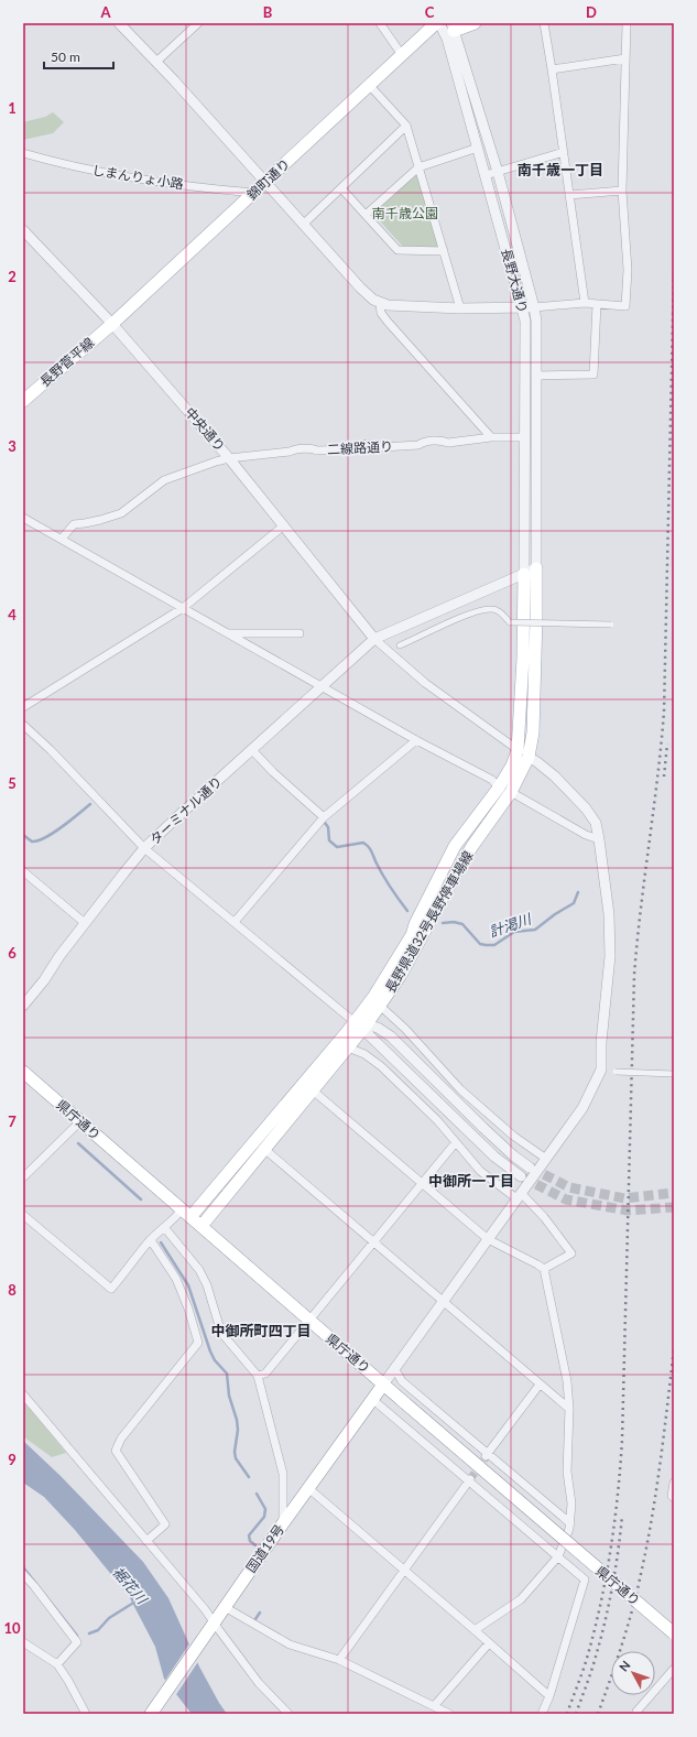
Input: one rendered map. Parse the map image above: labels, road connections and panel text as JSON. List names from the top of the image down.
{
  "streets": {
    "main road": [
      "錦町通り",
      "長野菅平線",
      "長野県道32号長野停車場線",
      "県庁通り",
      "国道19号"
    ],
    "street": [
      "しまんりょ小路",
      "長野大通り",
      "中央通り",
      "二線路通り",
      "ターミナル通り"
    ]
  },
  "crossings": [
    ["しまんりょ小路", "錦町通り"],
    ["錦町通り", "長野大通り"],
    ["錦町通り", "長野菅平線"],
    ["錦町通り", "中央通り"],
    ["長野大通り", "二線路通り"],
    ["長野大通り", "ターミナル通り"],
    ["長野大通り", "長野県道32号長野停車場線"],
    ["長野菅平線", "中央通り"],
    ["中央通り", "二線路通り"],
    ["中央通り", "ターミナル通り"],
    ["ターミナル通り", "長野県道32号長野停車場線"],
    ["長野県道32号長野停車場線", "県庁通り"],
    ["県庁通り", "国道19号"]
  ],
  "districts": ["南千歳一丁目", "中御所一丁目", "中御所町四丁目"],
  "water": ["計渇川", "裾花川"],
  "parks": ["南千歳公園"],
  "scale_bar": "50 m",
  "north": "top left",
  "grid": {
    "columns": [
      "A",
      "B",
      "C",
      "D"
    ],
    "rows": [
      "1",
      "2",
      "3",
      "4",
      "5",
      "6",
      "7",
      "8",
      "9",
      "10"
    ]
  }
}
